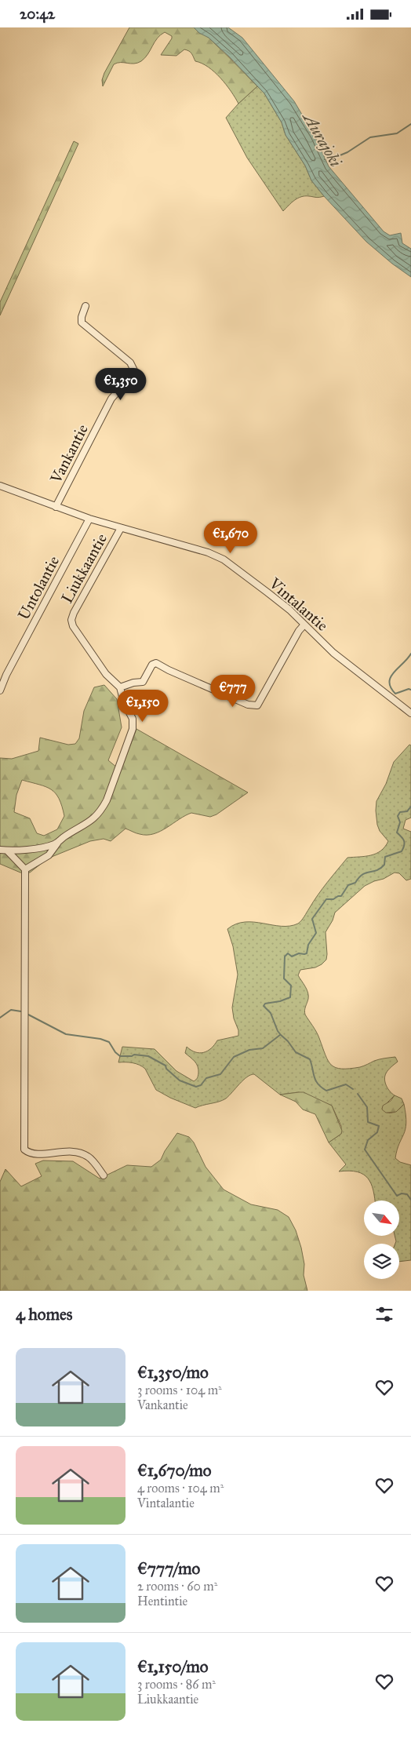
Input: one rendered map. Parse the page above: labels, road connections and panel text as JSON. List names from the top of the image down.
{
  "streets": {
    "street": [
      "Vankantie",
      "Liukkaantie",
      "Untolantie",
      "Vintalantie"
    ]
  },
  "crossings": [
    ["Vankantie", "Vintalantie"],
    ["Liukkaantie", "Vintalantie"],
    ["Untolantie", "Vintalantie"]
  ],
  "water": ["Aurajoki"],
  "north": "bottom right",
  "page": {
    "status": "20:42",
    "price": [
      "€1,350",
      "€1,670",
      "€777",
      "€1,150"
    ],
    "heading": "4 homes",
    "list": [
      {
        "name": "€1,350/mo",
        "note": "3 rooms · 104 m² · Vankantie"
      },
      {
        "name": "€1,670/mo",
        "note": "4 rooms · 104 m² · Vintalantie"
      },
      {
        "name": "€777/mo",
        "note": "2 rooms · 60 m² · Hentintie"
      },
      {
        "name": "€1,150/mo",
        "note": "3 rooms · 86 m² · Liukkaantie"
      }
    ]
  }
}
